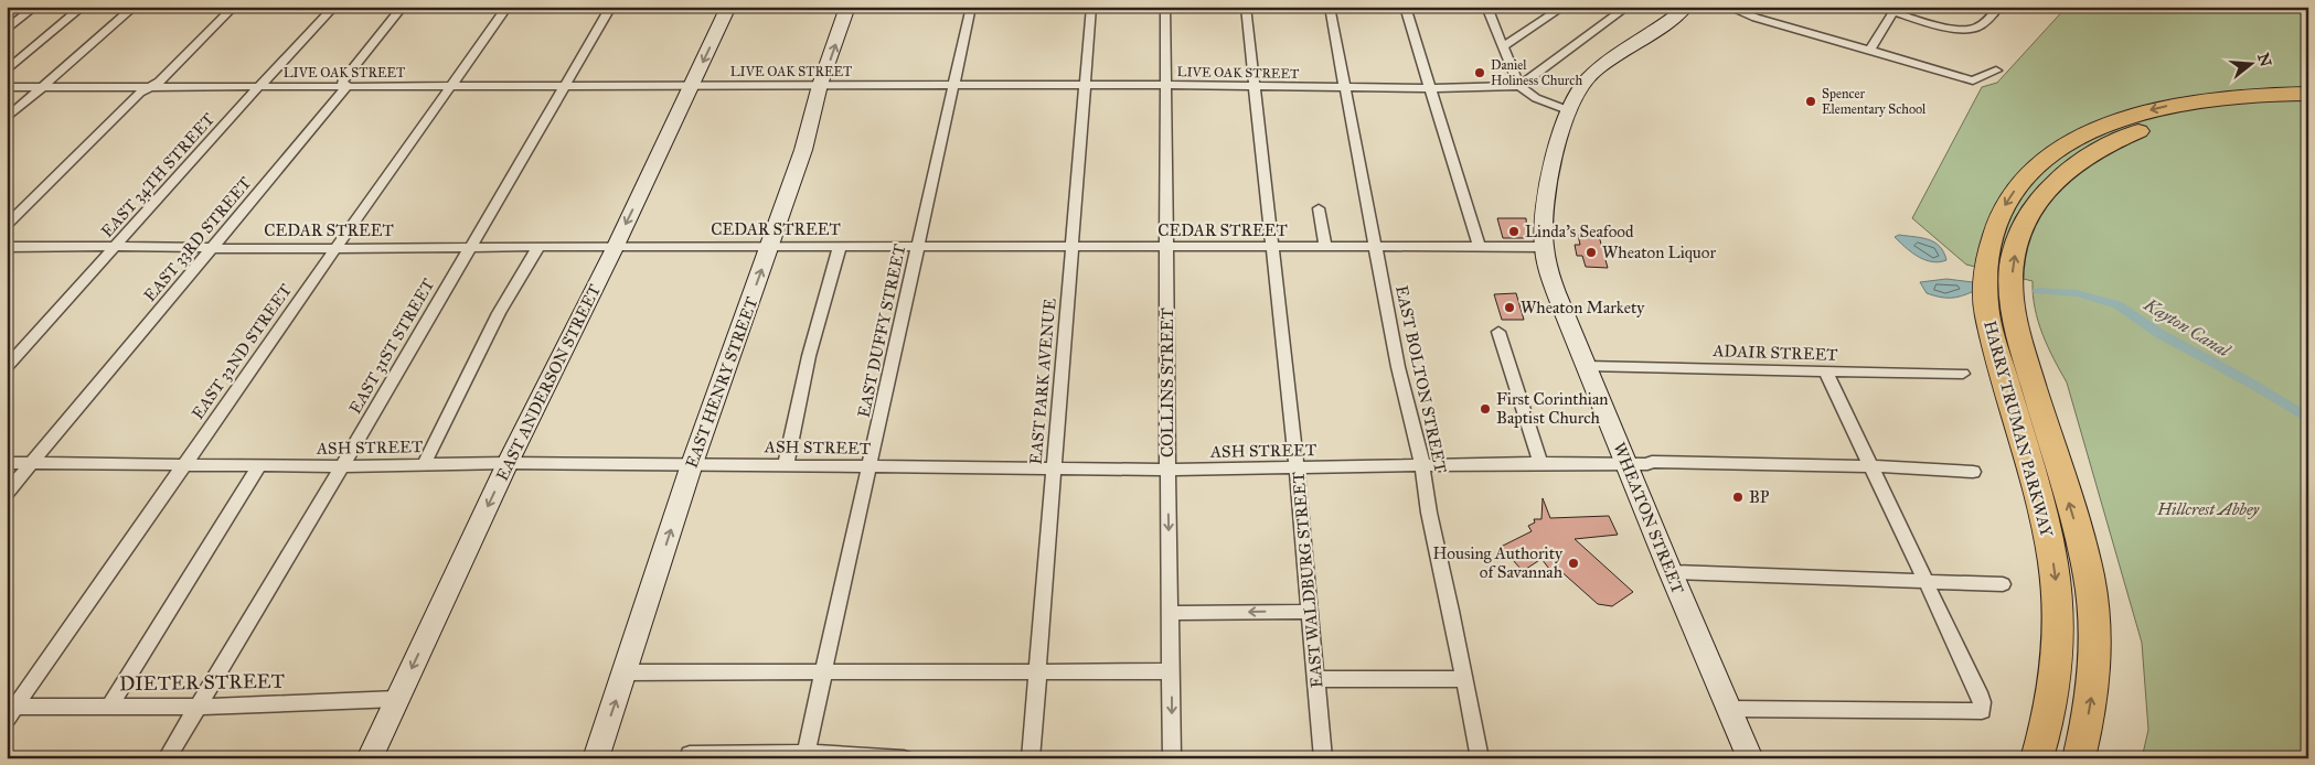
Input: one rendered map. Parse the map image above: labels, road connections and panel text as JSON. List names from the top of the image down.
{
  "streets": {
    "highway": ["HARRY TRUMAN PARKWAY"],
    "main road": ["EAST ANDERSON STREET", "EAST HENRY STREET", "WHEATON STREET"],
    "street": [
      "LIVE OAK STREET",
      "EAST 34TH STREET",
      "CEDAR STREET",
      "EAST 33RD STREET",
      "EAST DUFFY STREET",
      "EAST 31ST STREET",
      "EAST 32ND STREET",
      "ADAIR STREET",
      "EAST BOLTON STREET",
      "EAST PARK AVENUE",
      "COLLINS STREET",
      "ASH STREET",
      "EAST WALDBURG STREET",
      "DIETER STREET"
    ]
  },
  "crossings": [
    ["LIVE OAK STREET", "EAST 34TH STREET"],
    ["LIVE OAK STREET", "EAST 33RD STREET"],
    ["LIVE OAK STREET", "EAST DUFFY STREET"],
    ["LIVE OAK STREET", "EAST 31ST STREET"],
    ["LIVE OAK STREET", "EAST 32ND STREET"],
    ["LIVE OAK STREET", "EAST BOLTON STREET"],
    ["LIVE OAK STREET", "EAST PARK AVENUE"],
    ["LIVE OAK STREET", "EAST ANDERSON STREET"],
    ["LIVE OAK STREET", "EAST HENRY STREET"],
    ["LIVE OAK STREET", "COLLINS STREET"],
    ["LIVE OAK STREET", "EAST WALDBURG STREET"],
    ["EAST 34TH STREET", "CEDAR STREET"],
    ["CEDAR STREET", "EAST 33RD STREET"],
    ["CEDAR STREET", "EAST DUFFY STREET"],
    ["CEDAR STREET", "EAST 31ST STREET"],
    ["CEDAR STREET", "EAST 32ND STREET"],
    ["CEDAR STREET", "EAST BOLTON STREET"],
    ["CEDAR STREET", "EAST PARK AVENUE"],
    ["CEDAR STREET", "EAST ANDERSON STREET"],
    ["CEDAR STREET", "EAST HENRY STREET"],
    ["CEDAR STREET", "COLLINS STREET"],
    ["CEDAR STREET", "WHEATON STREET"],
    ["CEDAR STREET", "EAST WALDBURG STREET"],
    ["EAST 33RD STREET", "ASH STREET"],
    ["EAST DUFFY STREET", "ASH STREET"],
    ["EAST 31ST STREET", "ASH STREET"],
    ["EAST 31ST STREET", "DIETER STREET"],
    ["EAST 32ND STREET", "ASH STREET"],
    ["EAST 32ND STREET", "DIETER STREET"],
    ["ADAIR STREET", "WHEATON STREET"],
    ["EAST BOLTON STREET", "ASH STREET"],
    ["EAST PARK AVENUE", "ASH STREET"],
    ["EAST ANDERSON STREET", "ASH STREET"],
    ["EAST ANDERSON STREET", "DIETER STREET"],
    ["EAST HENRY STREET", "ASH STREET"],
    ["COLLINS STREET", "ASH STREET"],
    ["ASH STREET", "WHEATON STREET"],
    ["ASH STREET", "EAST WALDBURG STREET"]
  ],
  "one_way": ["EAST ANDERSON STREET", "EAST HENRY STREET"],
  "water": ["Kayton Canal"],
  "parks": ["Hillcrest Abbey"],
  "places": [
    "Daniel Holiness Church",
    "Spencer Elementary School",
    "Linda's Seafood",
    "Wheaton Liquor",
    "Wheaton Markety",
    "First Corinthian Baptist Church",
    "BP",
    "Housing Authority of Savannah"
  ],
  "north": "right"
}
